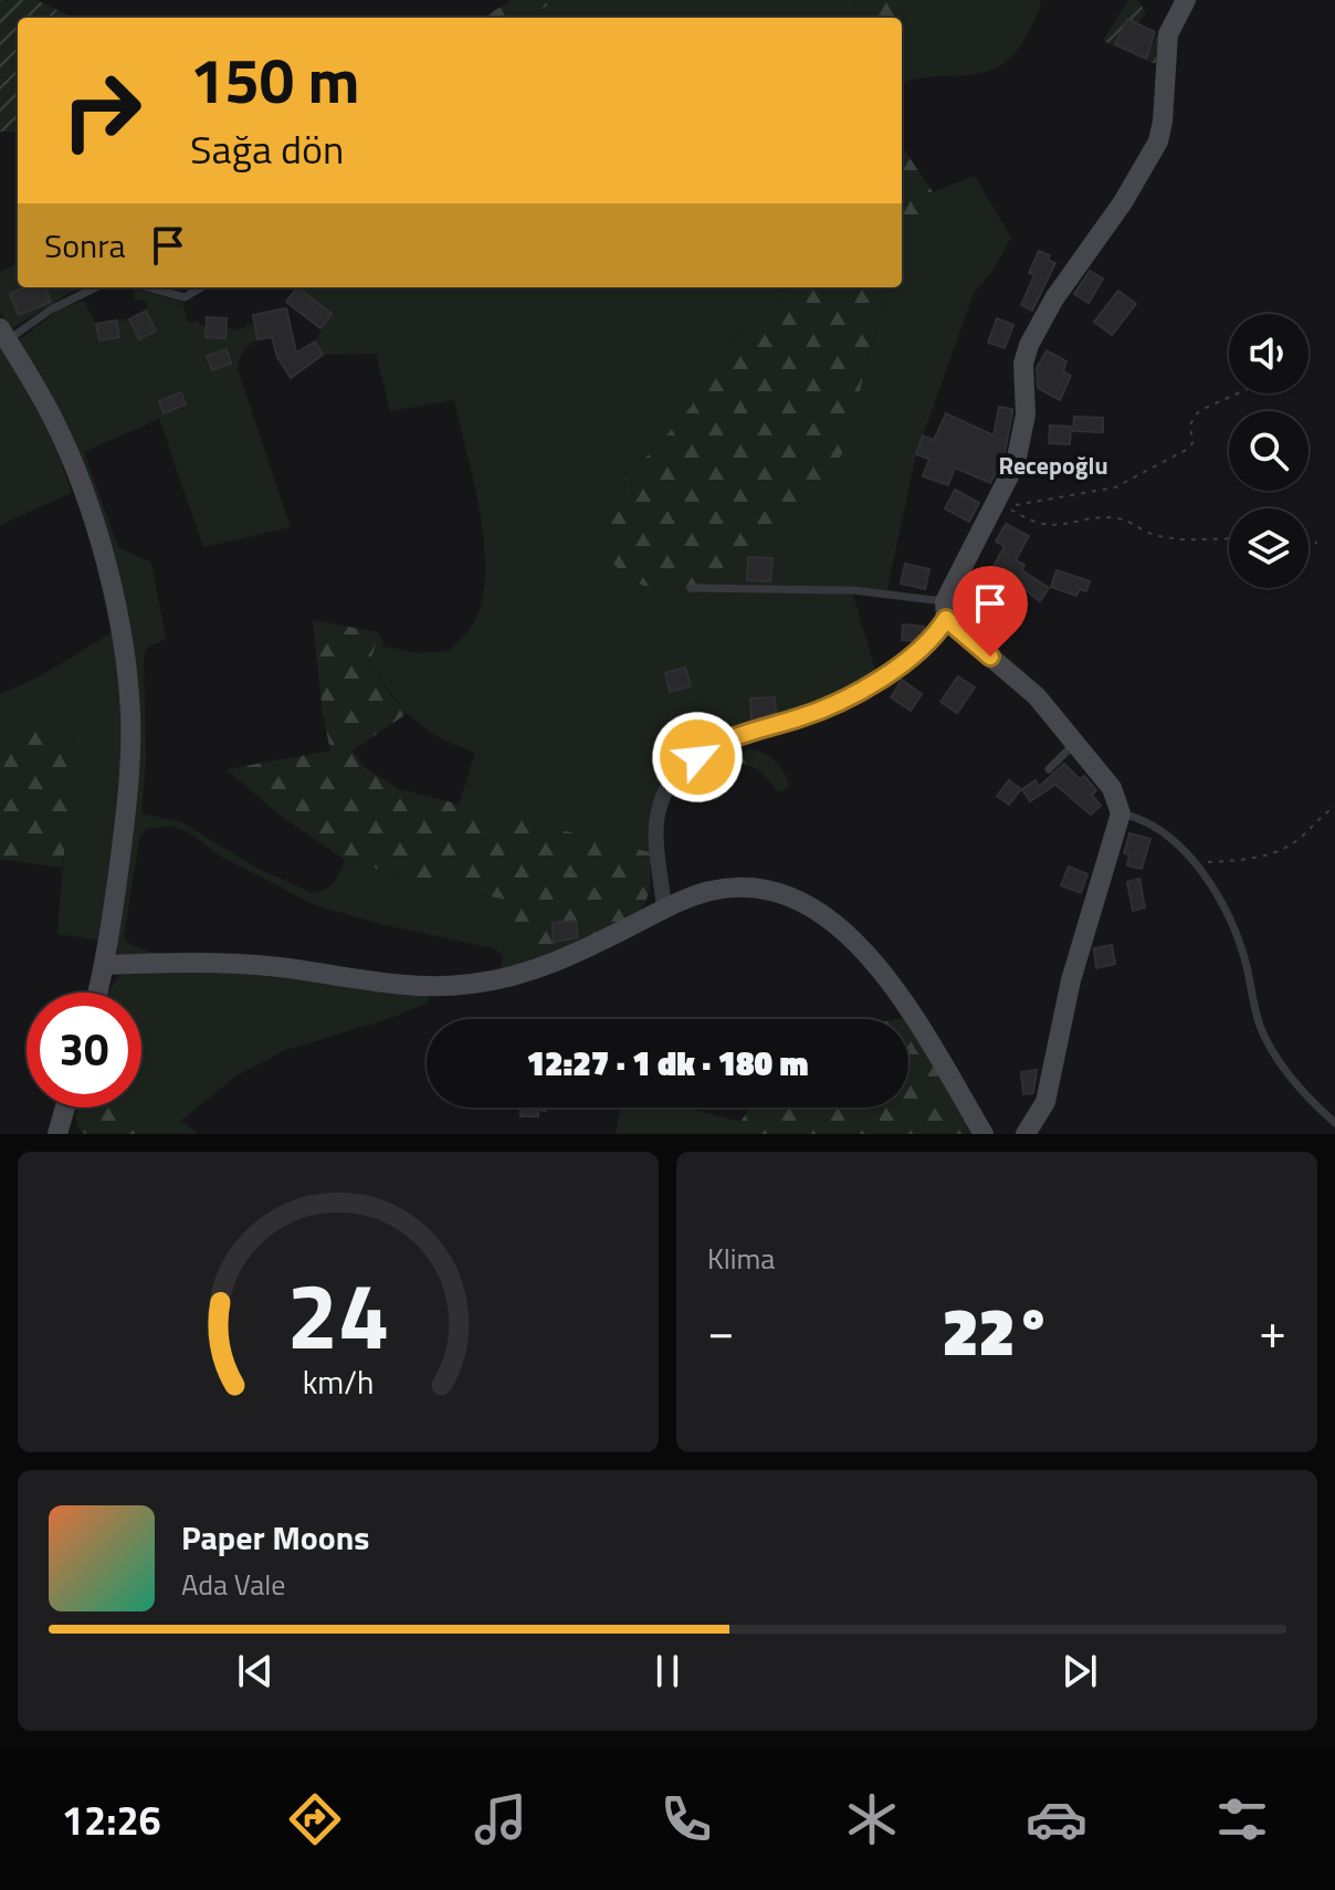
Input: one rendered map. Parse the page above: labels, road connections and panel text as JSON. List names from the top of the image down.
{
  "districts": ["Recepoğlu"],
  "page": {
    "turn": ["150 m", "Sağa dön"],
    "then": "Sonra",
    "limit": "30",
    "trip": "12:27 · 1 dk · 180 m",
    "tile": "Klima",
    "heat": ["−", "22°", "+"],
    "song": ["Paper Moons", "Ada Vale"],
    "tabs": "12:26",
    "gauge": ["24", "km/h"]
  }
}
